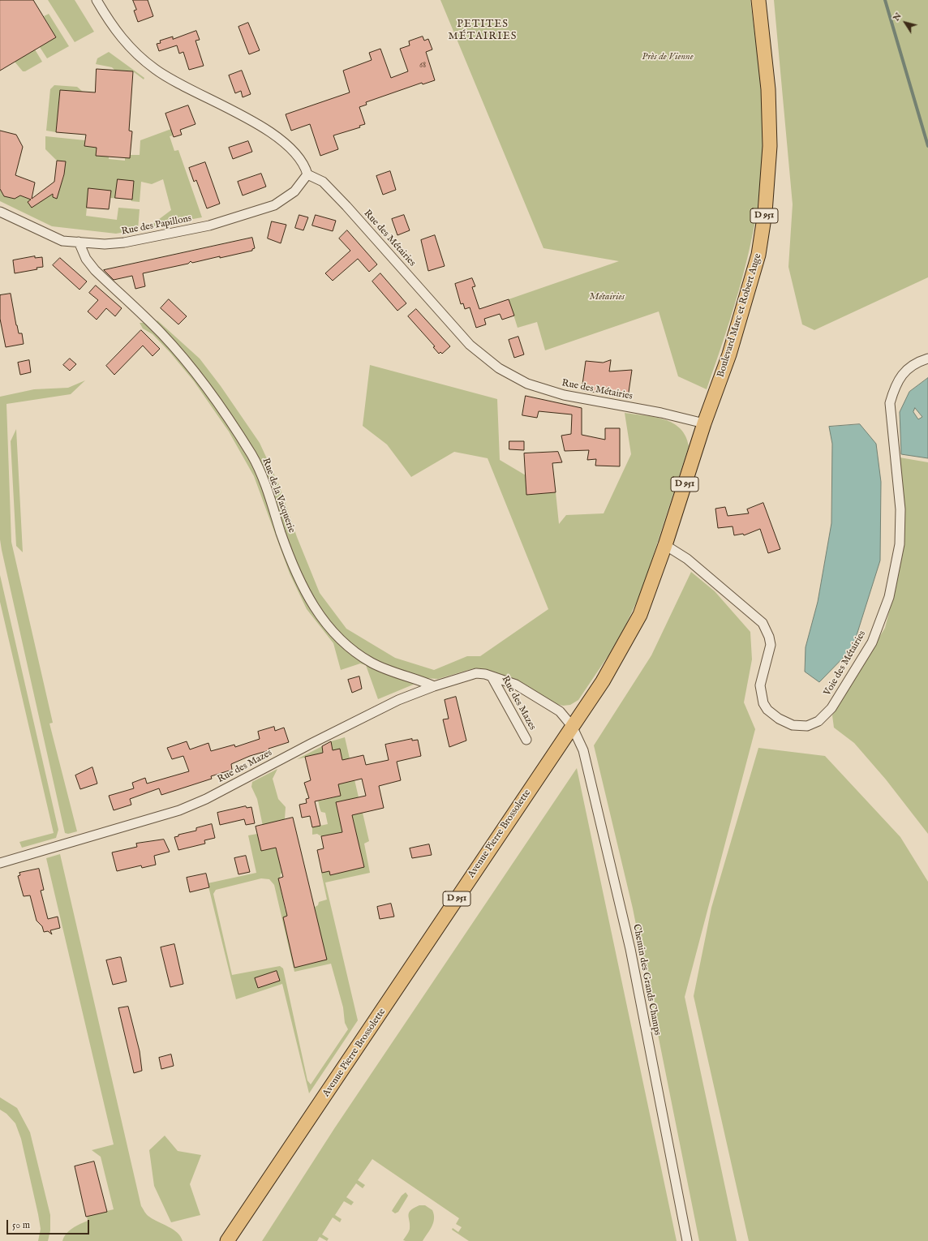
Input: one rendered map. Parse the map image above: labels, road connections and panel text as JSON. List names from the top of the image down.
{
  "streets": {
    "main road": ["D 951", "Boulevard Marc et Robert Auge", "Avenue Pierre Brossolette"],
    "street": [
      "Rue des Papillons",
      "Rue des Métairies",
      "Rue de la Vacquerie",
      "Voie des Métairies",
      "Rue des Mazes",
      "Chemin des Grands Champs"
    ]
  },
  "crossings": [
    ["Rue des Papillons", "Rue des Métairies"],
    ["Rue des Papillons", "Rue de la Vacquerie"],
    ["Rue des Métairies", "Boulevard Marc et Robert Auge"],
    ["Boulevard Marc et Robert Auge", "Voie des Métairies"],
    ["Boulevard Marc et Robert Auge", "Avenue Pierre Brossolette"],
    ["Rue de la Vacquerie", "Rue des Mazes"],
    ["Voie des Métairies", "Avenue Pierre Brossolette"],
    ["Rue des Mazes", "Avenue Pierre Brossolette"],
    ["Rue des Mazes", "Chemin des Grands Champs"],
    ["Avenue Pierre Brossolette", "Chemin des Grands Champs"]
  ],
  "districts": ["PETITES MÉTAIRIES"],
  "parks": ["Près de Vienne", "Métairies"],
  "house_numbers": ["68"],
  "scale_bar": "50 m",
  "north": "top left"
}
